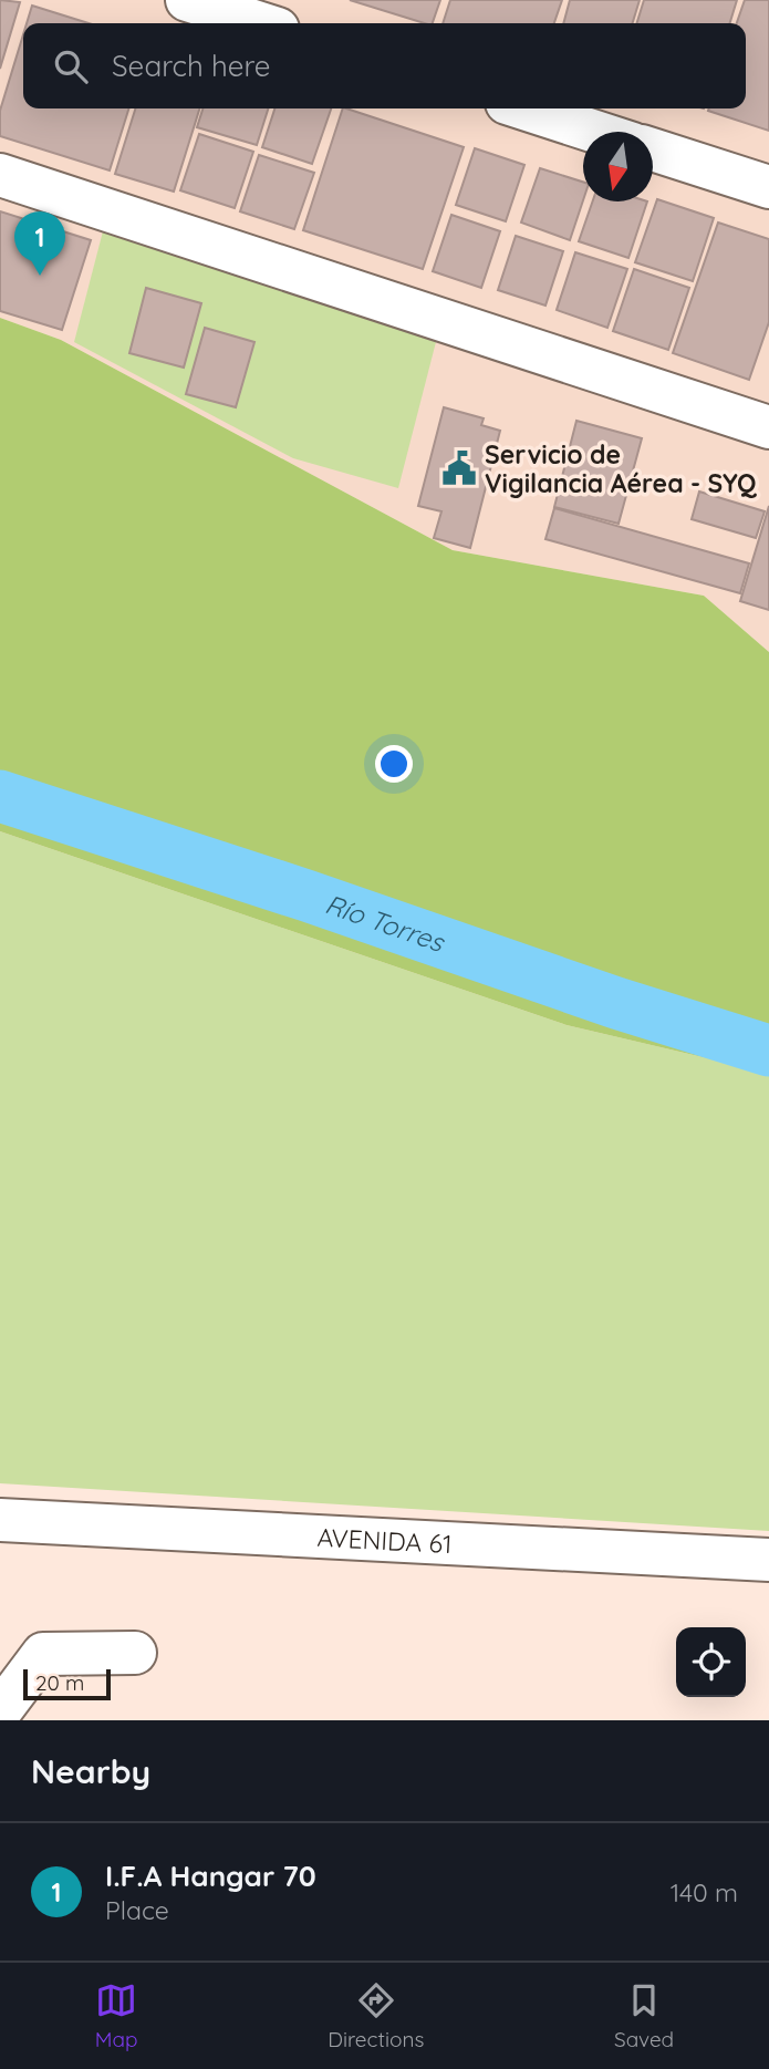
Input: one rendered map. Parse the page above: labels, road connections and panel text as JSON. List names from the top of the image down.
{
  "streets": {
    "street": ["AVENIDA 61"]
  },
  "water": ["Río Torres"],
  "places": {
    "public building": ["Servicio de Vigilancia Aérea - SYQ"]
  },
  "scale_bar": "20 m",
  "north": "bottom",
  "page": {
    "search": "Search here",
    "pins": "1",
    "scale": "20 m",
    "heading": "Nearby",
    "list": [
      {
        "mark": "1",
        "name": "I.F.A Hangar 70",
        "note": "Place",
        "value": "140 m"
      }
    ],
    "nav": ["Map", "Directions", "Saved"]
  }
}
